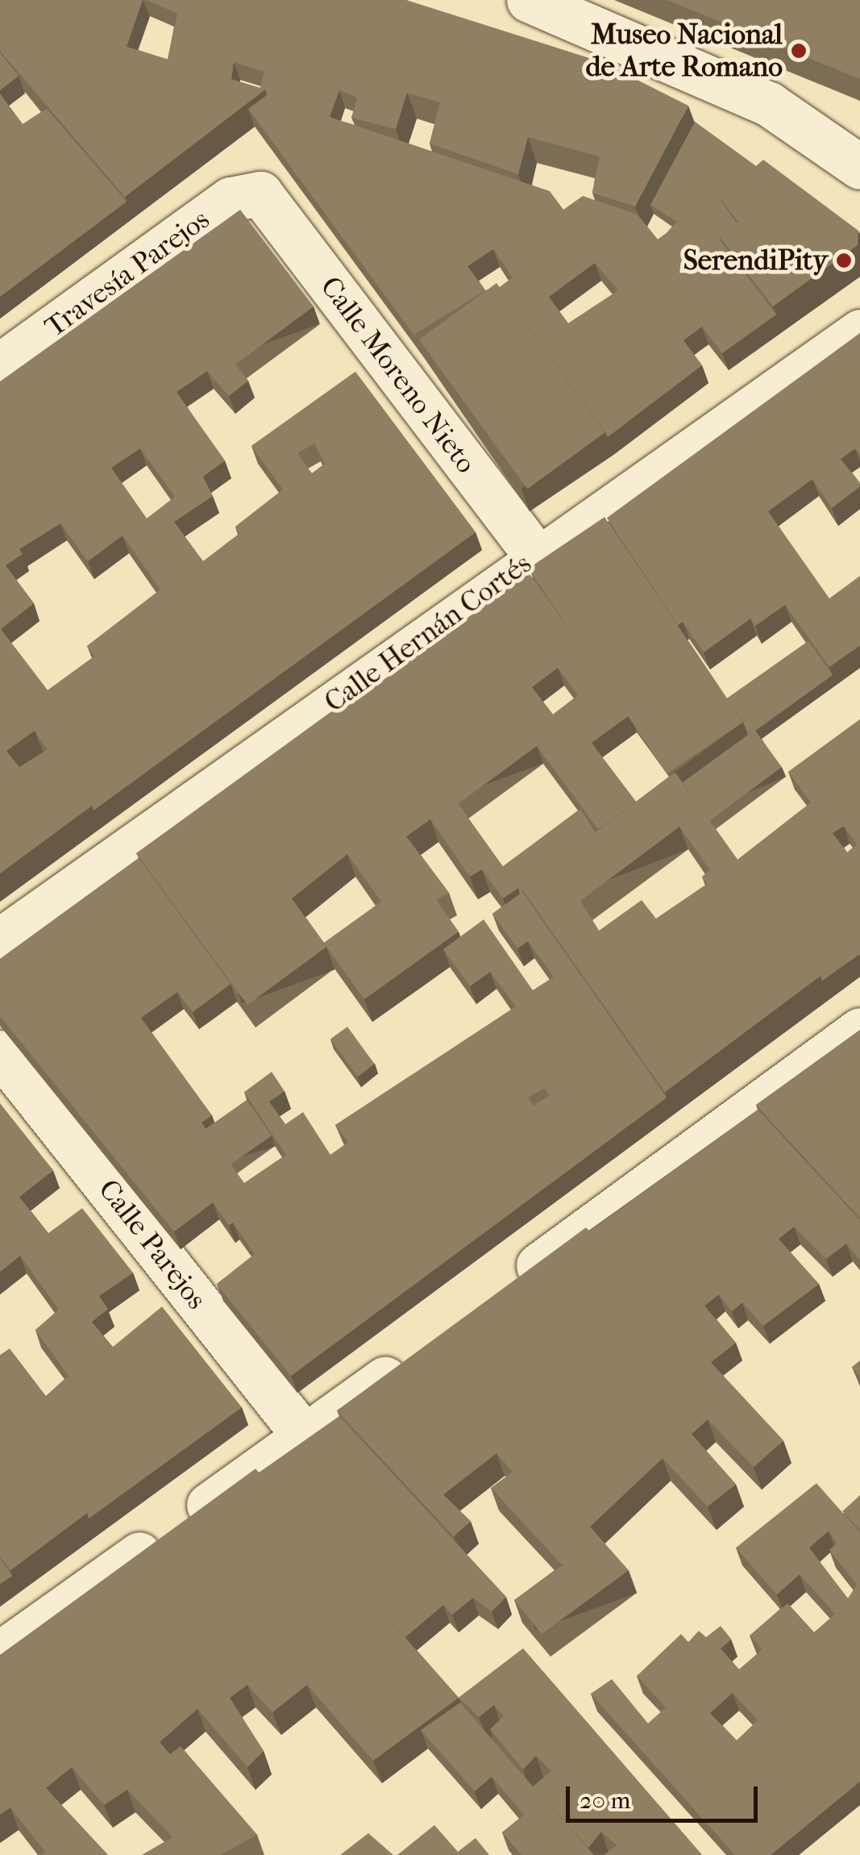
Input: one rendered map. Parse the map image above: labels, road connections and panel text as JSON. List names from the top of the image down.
{
  "streets": {
    "street": [
      "Travesía Parejos",
      "Calle Moreno Nieto",
      "Calle Hernán Cortés",
      "Calle Parejos"
    ]
  },
  "crossings": [
    ["Travesía Parejos", "Calle Moreno Nieto"],
    ["Calle Moreno Nieto", "Calle Hernán Cortés"]
  ],
  "places": ["Museo Nacional de Arte Romano", "SerendiPity"],
  "scale_bar": "20 m"
}
